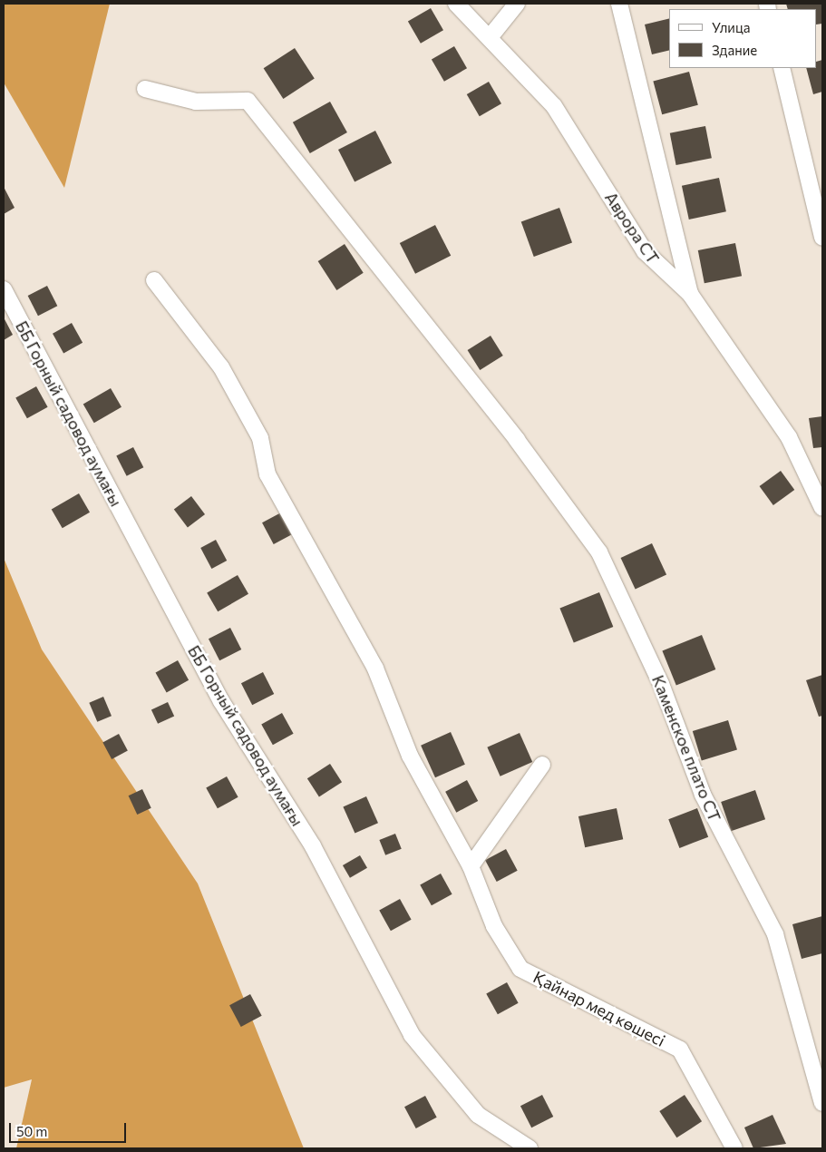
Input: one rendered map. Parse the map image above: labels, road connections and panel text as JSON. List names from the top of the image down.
{
  "streets": {
    "street": [
      "Аврора СТ",
      "ББ Горный садовод аумағы",
      "Каменское плато СТ",
      "Қайнар мед көшесі"
    ]
  },
  "legend": ["Улица", "Здание"],
  "scale_bar": "50 m"
}
